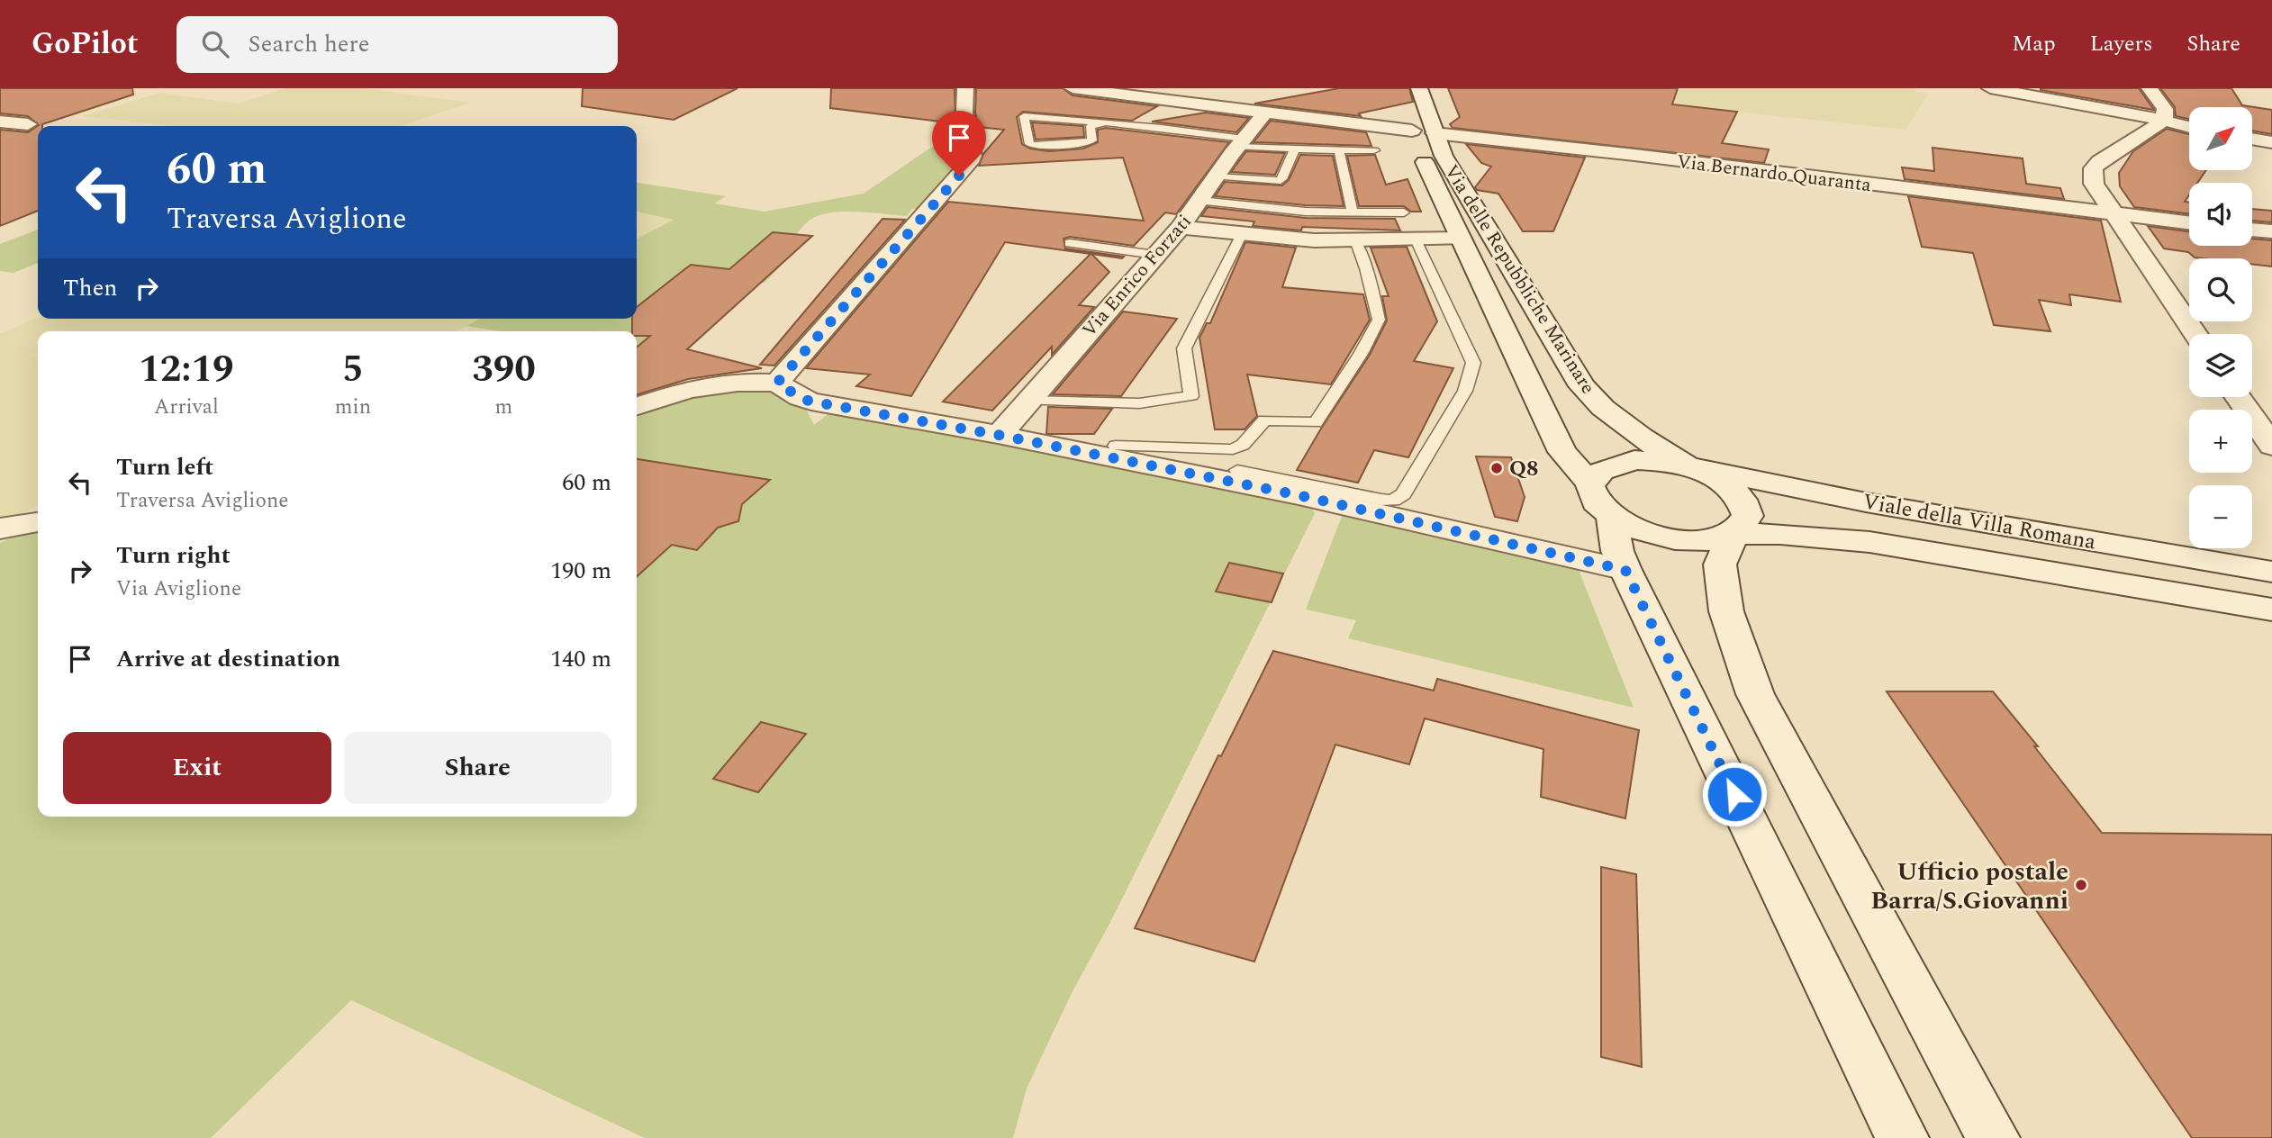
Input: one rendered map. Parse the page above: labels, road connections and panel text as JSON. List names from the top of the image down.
{
  "streets": {
    "street": [
      "Via Bernardo Quaranta",
      "Via Enrico Forzati",
      "Via delle Repubbliche Marinare",
      "Viale della Villa Romana"
    ]
  },
  "crossings": [
    ["Via Bernardo Quaranta", "Via Enrico Forzati"],
    ["Via Bernardo Quaranta", "Via delle Repubbliche Marinare"],
    ["Via delle Repubbliche Marinare", "Viale della Villa Romana"]
  ],
  "places": ["Q8", "Ufficio postale Barra/S.Giovanni"],
  "north": "top right",
  "page": {
    "header": "GoPilot",
    "search": "Search here",
    "nav": ["Map", "Layers", "Share"],
    "map_buttons": ["+", "−"],
    "turn": ["60 m", "Traversa Aviglione"],
    "then": "Then",
    "eta": [
      "12:19",
      "Arrival",
      "5",
      "min",
      "390",
      "m"
    ],
    "list": [
      {
        "name": "Turn left",
        "note": "Traversa Aviglione",
        "value": "60 m"
      },
      {
        "name": "Turn right",
        "note": "Via Aviglione",
        "value": "190 m"
      },
      {
        "name": "Arrive at destination",
        "value": "140 m"
      }
    ],
    "buttons": ["Exit", "Share"]
  }
}
